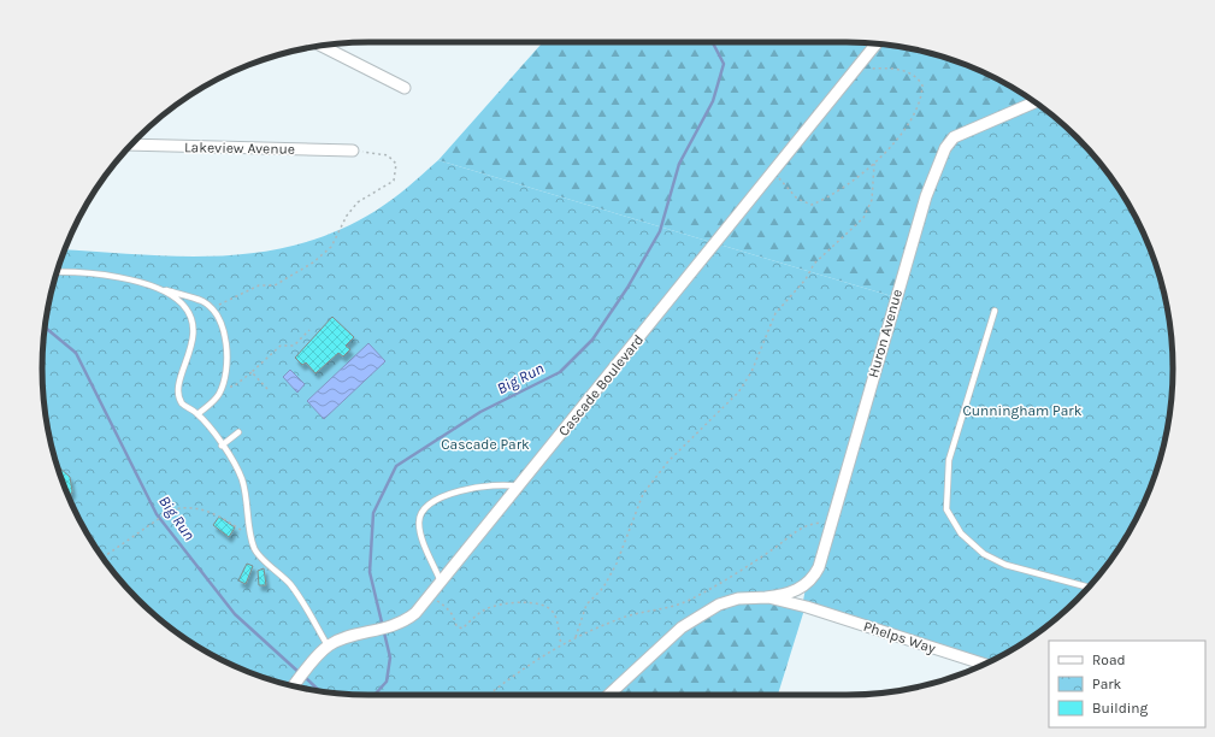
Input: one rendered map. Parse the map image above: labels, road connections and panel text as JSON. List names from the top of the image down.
{
  "streets": {
    "street": [
      "Lakeview Avenue",
      "Huron Avenue",
      "Cascade Boulevard",
      "Phelps Way"
    ]
  },
  "water": ["Big Run"],
  "parks": ["Cunningham Park", "Cascade Park"],
  "legend": ["Road", "Park", "Building"]
}
